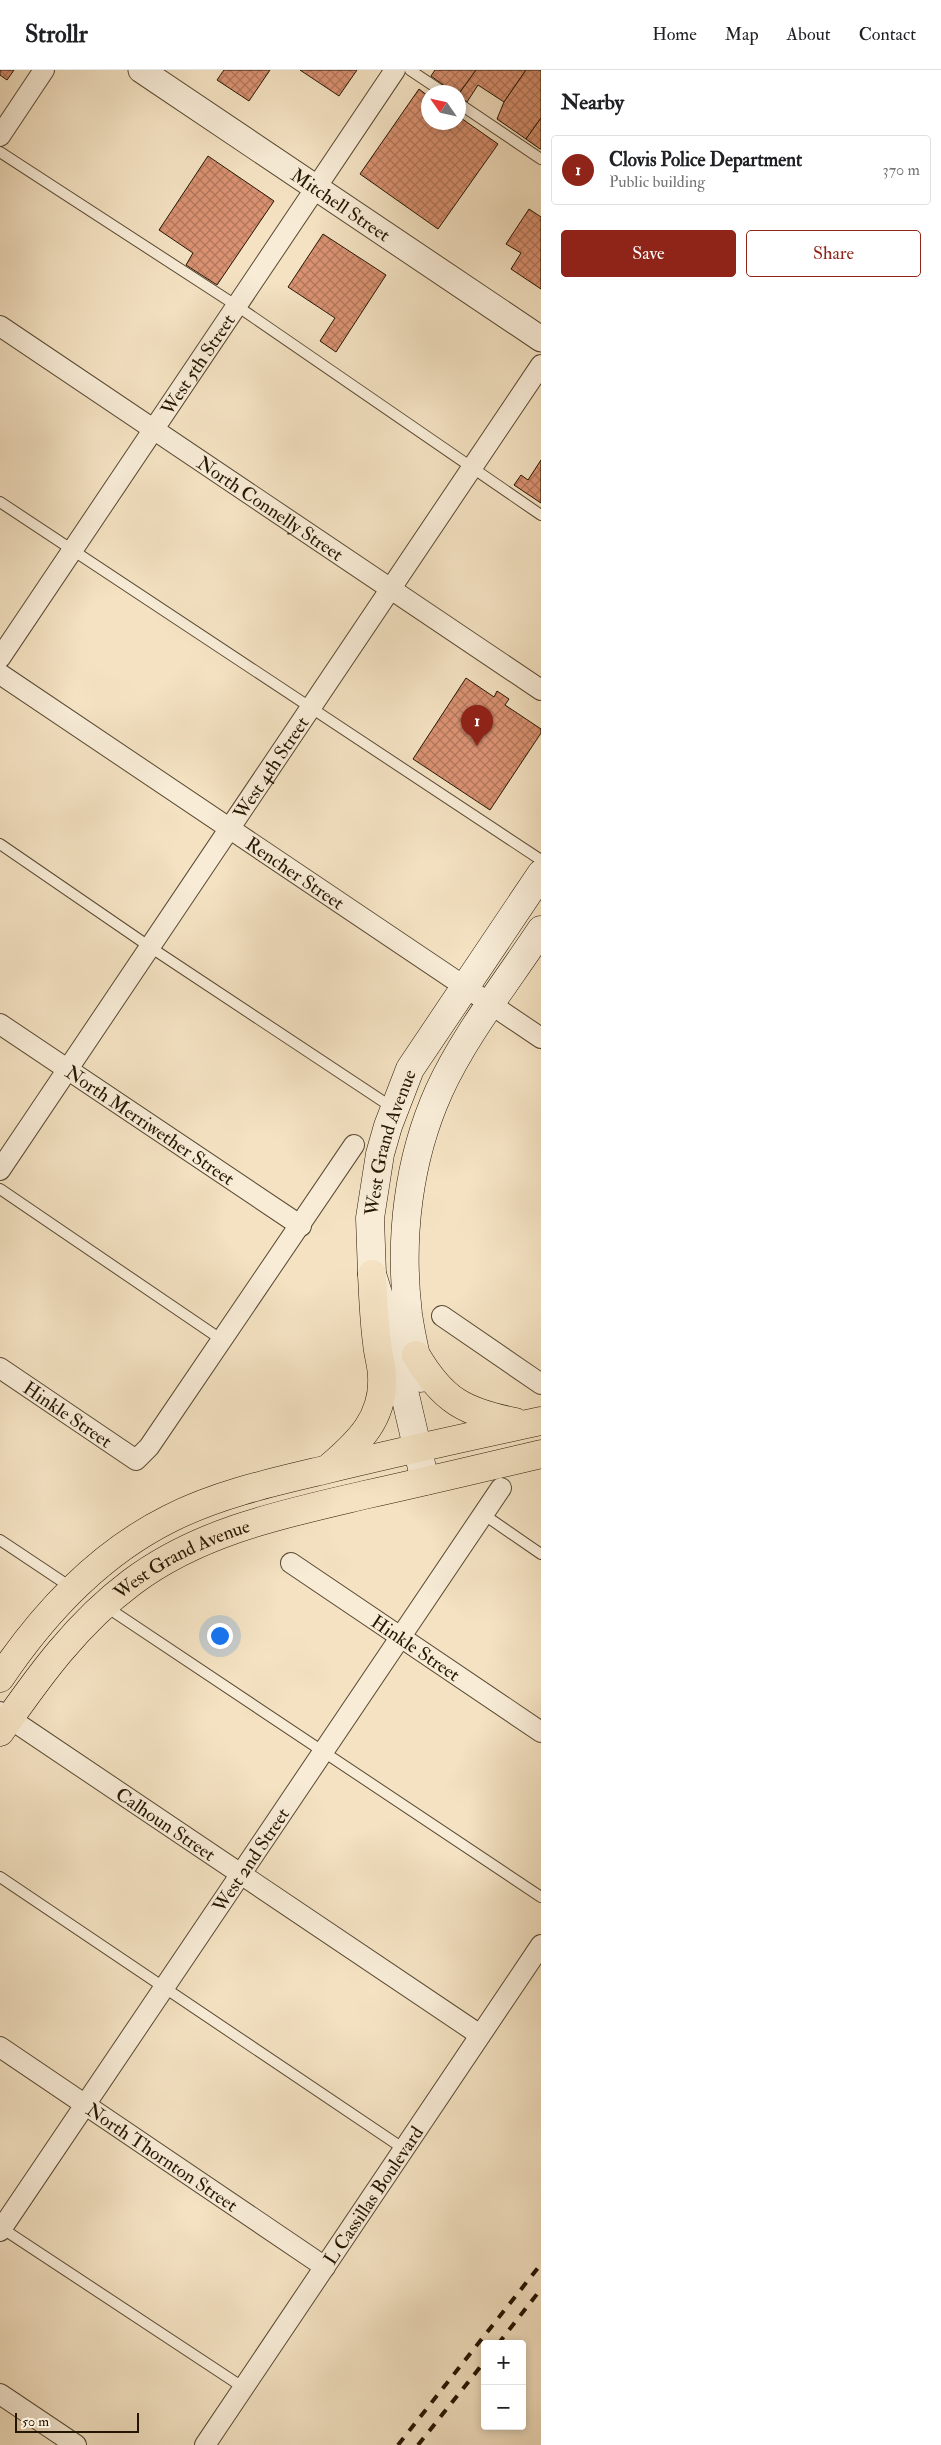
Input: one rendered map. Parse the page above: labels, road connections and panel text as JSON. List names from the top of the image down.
{
  "streets": {
    "highway": ["West Grand Avenue"],
    "street": [
      "Mitchell Street",
      "West 5th Street",
      "North Connelly Street",
      "West 4th Street",
      "Rencher Street",
      "North Merriwether Street",
      "Hinkle Street",
      "Calhoun Street",
      "West 2nd Street",
      "North Thornton Street",
      "L Cassillas Boulevard"
    ]
  },
  "crossings": [
    ["Mitchell Street", "West 5th Street"],
    ["West 5th Street", "North Connelly Street"],
    ["North Connelly Street", "West 4th Street"],
    ["West 4th Street", "Rencher Street"],
    ["West 4th Street", "North Merriwether Street"],
    ["Rencher Street", "West Grand Avenue"],
    ["North Merriwether Street", "West Grand Avenue"],
    ["West Grand Avenue", "Hinkle Street"],
    ["West Grand Avenue", "Calhoun Street"],
    ["Hinkle Street", "West 2nd Street"],
    ["Calhoun Street", "West 2nd Street"],
    ["Calhoun Street", "L Cassillas Boulevard"],
    ["West 2nd Street", "North Thornton Street"],
    ["North Thornton Street", "L Cassillas Boulevard"]
  ],
  "scale_bar": "50 m",
  "north": "top left",
  "page": {
    "header": "Strollr",
    "nav": [
      "Home",
      "Map",
      "About",
      "Contact"
    ],
    "heading": "Nearby",
    "list": [
      {
        "mark": "1",
        "name": "Clovis Police Department",
        "note": "Public building",
        "value": "370 m"
      }
    ],
    "buttons": ["Save", "Share"],
    "pins": "1",
    "map_buttons": ["+", "−"],
    "scale": "50 m"
  }
}
